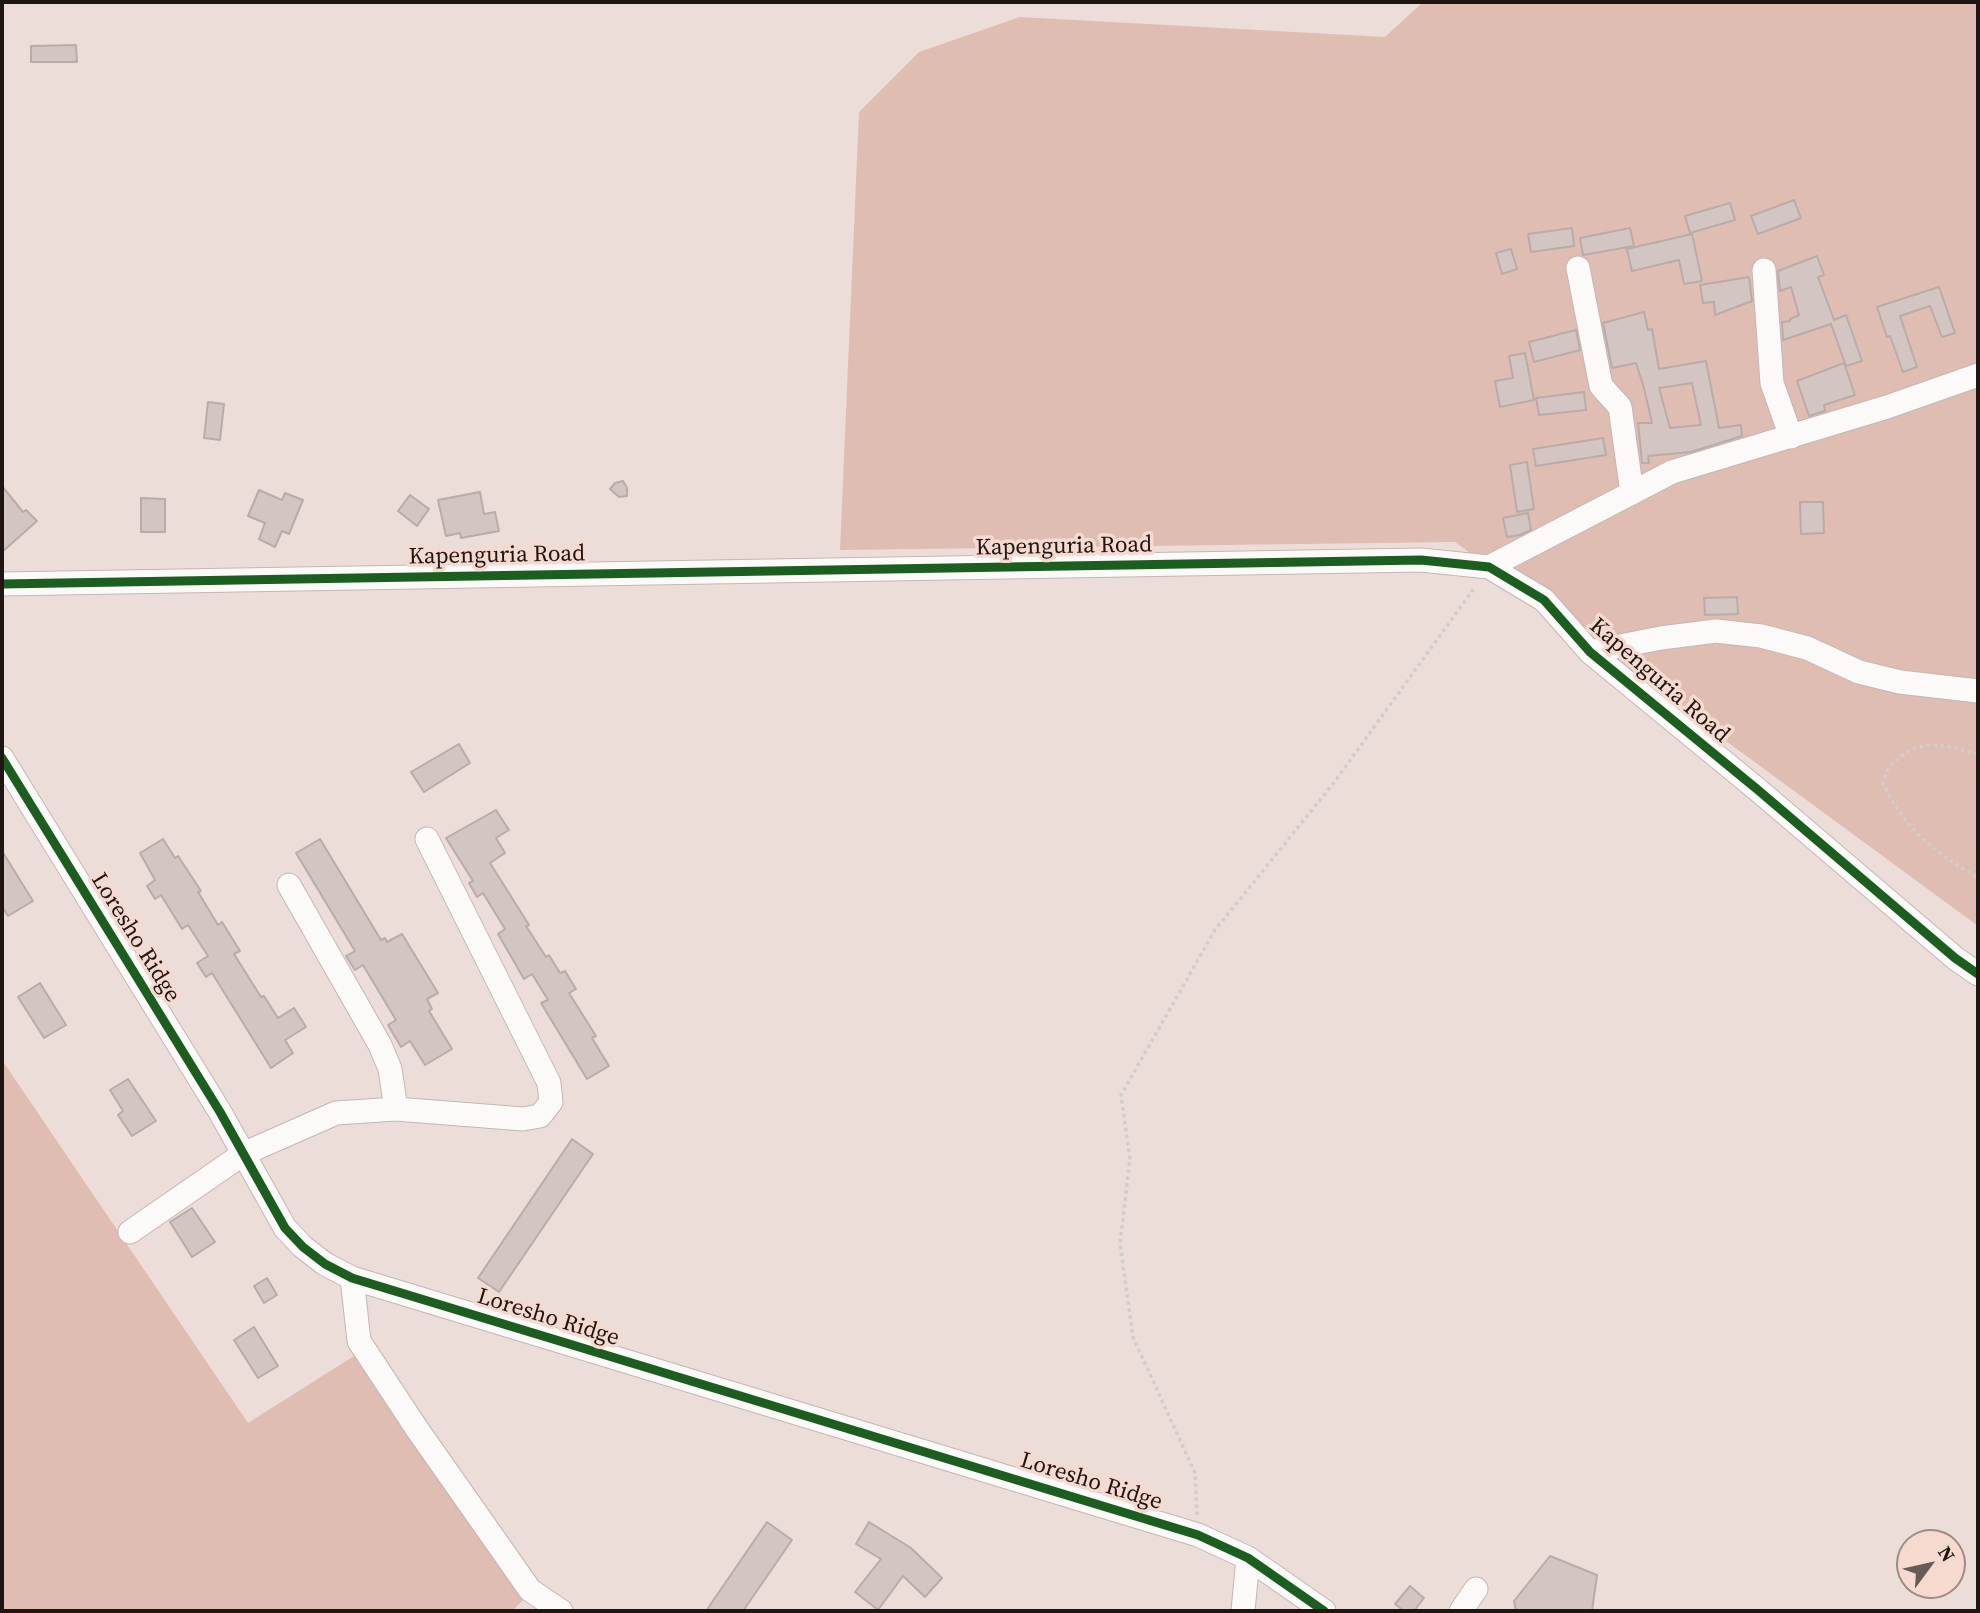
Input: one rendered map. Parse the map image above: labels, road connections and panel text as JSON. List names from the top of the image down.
{
  "streets": {
    "street": ["Kapenguria Road", "Loresho Ridge"]
  },
  "north": "top right"
}
